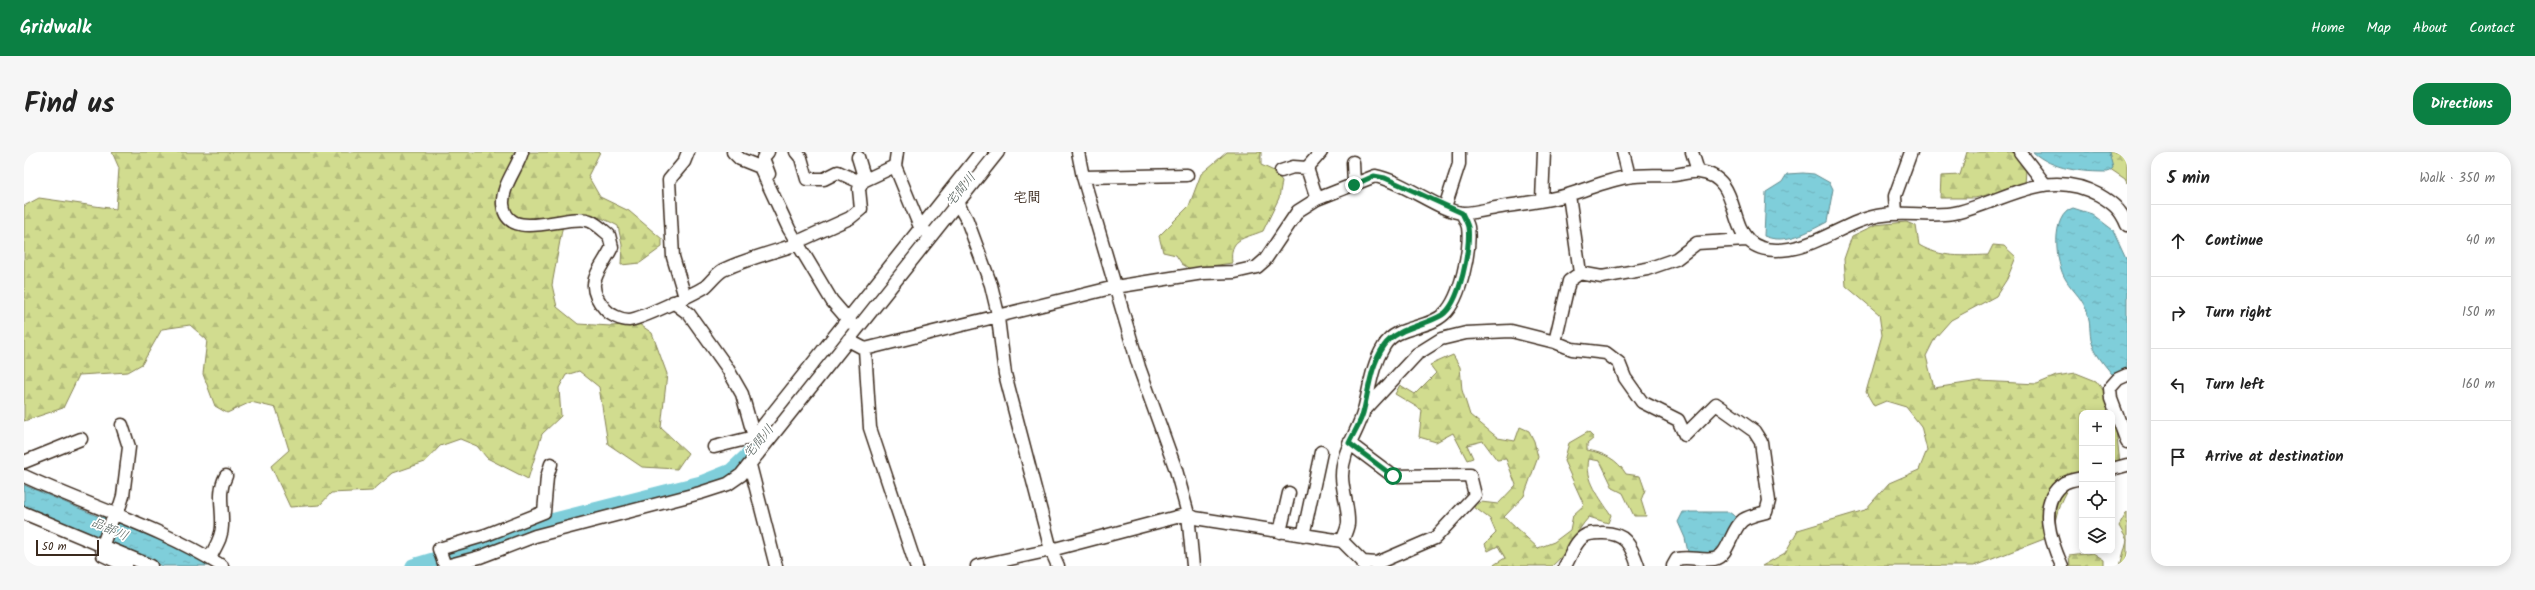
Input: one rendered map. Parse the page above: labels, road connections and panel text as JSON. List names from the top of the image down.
{
  "districts": ["宅間"],
  "water": ["宅間川", "品部川"],
  "scale_bar": "50 m",
  "page": {
    "header": "Gridwalk",
    "nav": [
      "Home",
      "Map",
      "About",
      "Contact"
    ],
    "title": "Find us",
    "buttons": "Directions",
    "heading": ["5 min", "Walk · 350 m"],
    "list": [
      ["Continue", "40 m"],
      ["Turn right", "150 m"],
      ["Turn left", "160 m"],
      "Arrive at destination"
    ],
    "map_buttons": ["+", "−"],
    "scale": "50 m"
  }
}
